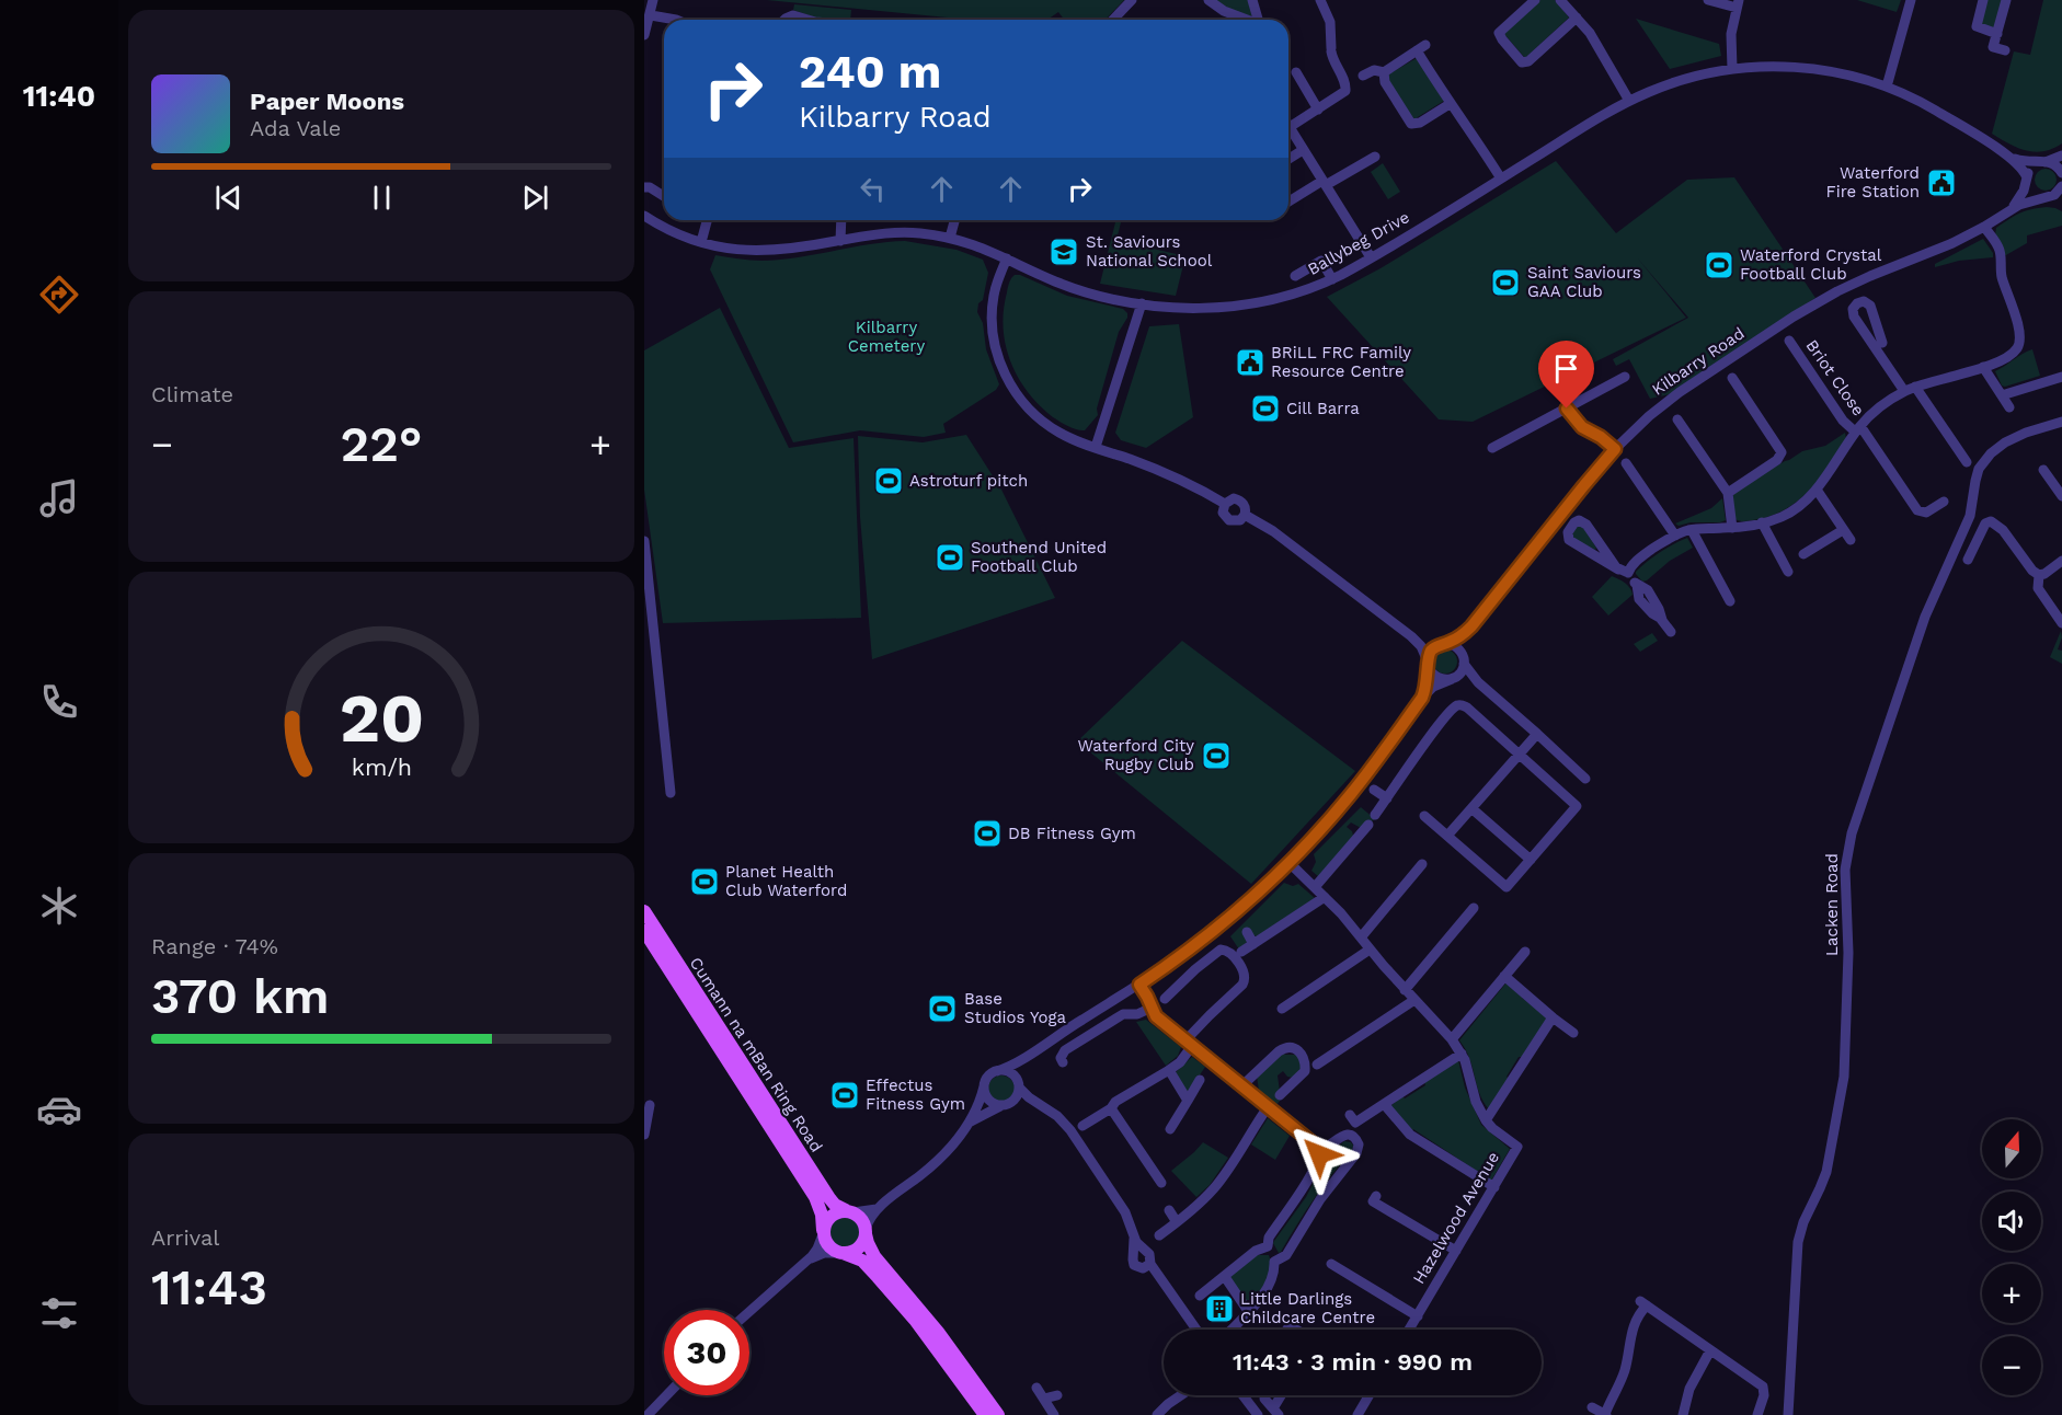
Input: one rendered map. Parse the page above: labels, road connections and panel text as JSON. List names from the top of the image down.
{
  "streets": {
    "main road": ["Cumann na mBan Ring Road"],
    "street": [
      "Ballybeg Drive",
      "Kilbarry Road",
      "Briot Close",
      "Lacken Road",
      "Hazelwood Avenue"
    ]
  },
  "parks": ["Kilbarry Cemetery"],
  "places": {
    "public building": ["Waterford Fire Station", "BRiLL FRC Family Resource Centre"],
    "school or university": ["St. Saviours National School"],
    "sports": [
      "Waterford Crystal Football Club",
      "Saint Saviours GAA Club",
      "Cill Barra",
      "Astroturf pitch",
      "Southend United Football Club",
      "Waterford City Rugby Club",
      "DB Fitness Gym",
      "Planet Health Club Waterford",
      "Base Studios Yoga",
      "Effectus Fitness Gym"
    ],
    "building": ["Little Darlings Childcare Centre"]
  },
  "north": "top",
  "page": {
    "tabs": "11:40",
    "turn": ["240 m", "Kilbarry Road"],
    "song": ["Paper Moons", "Ada Vale"],
    "tile": [
      "Climate",
      ["Range · 74%", "370 km"],
      ["Arrival", "11:43"]
    ],
    "heat": ["−", "22°", "+"],
    "map_buttons": ["+", "−"],
    "limit": "30",
    "trip": "11:43 · 3 min · 990 m",
    "gauge": ["20", "km/h"]
  }
}
